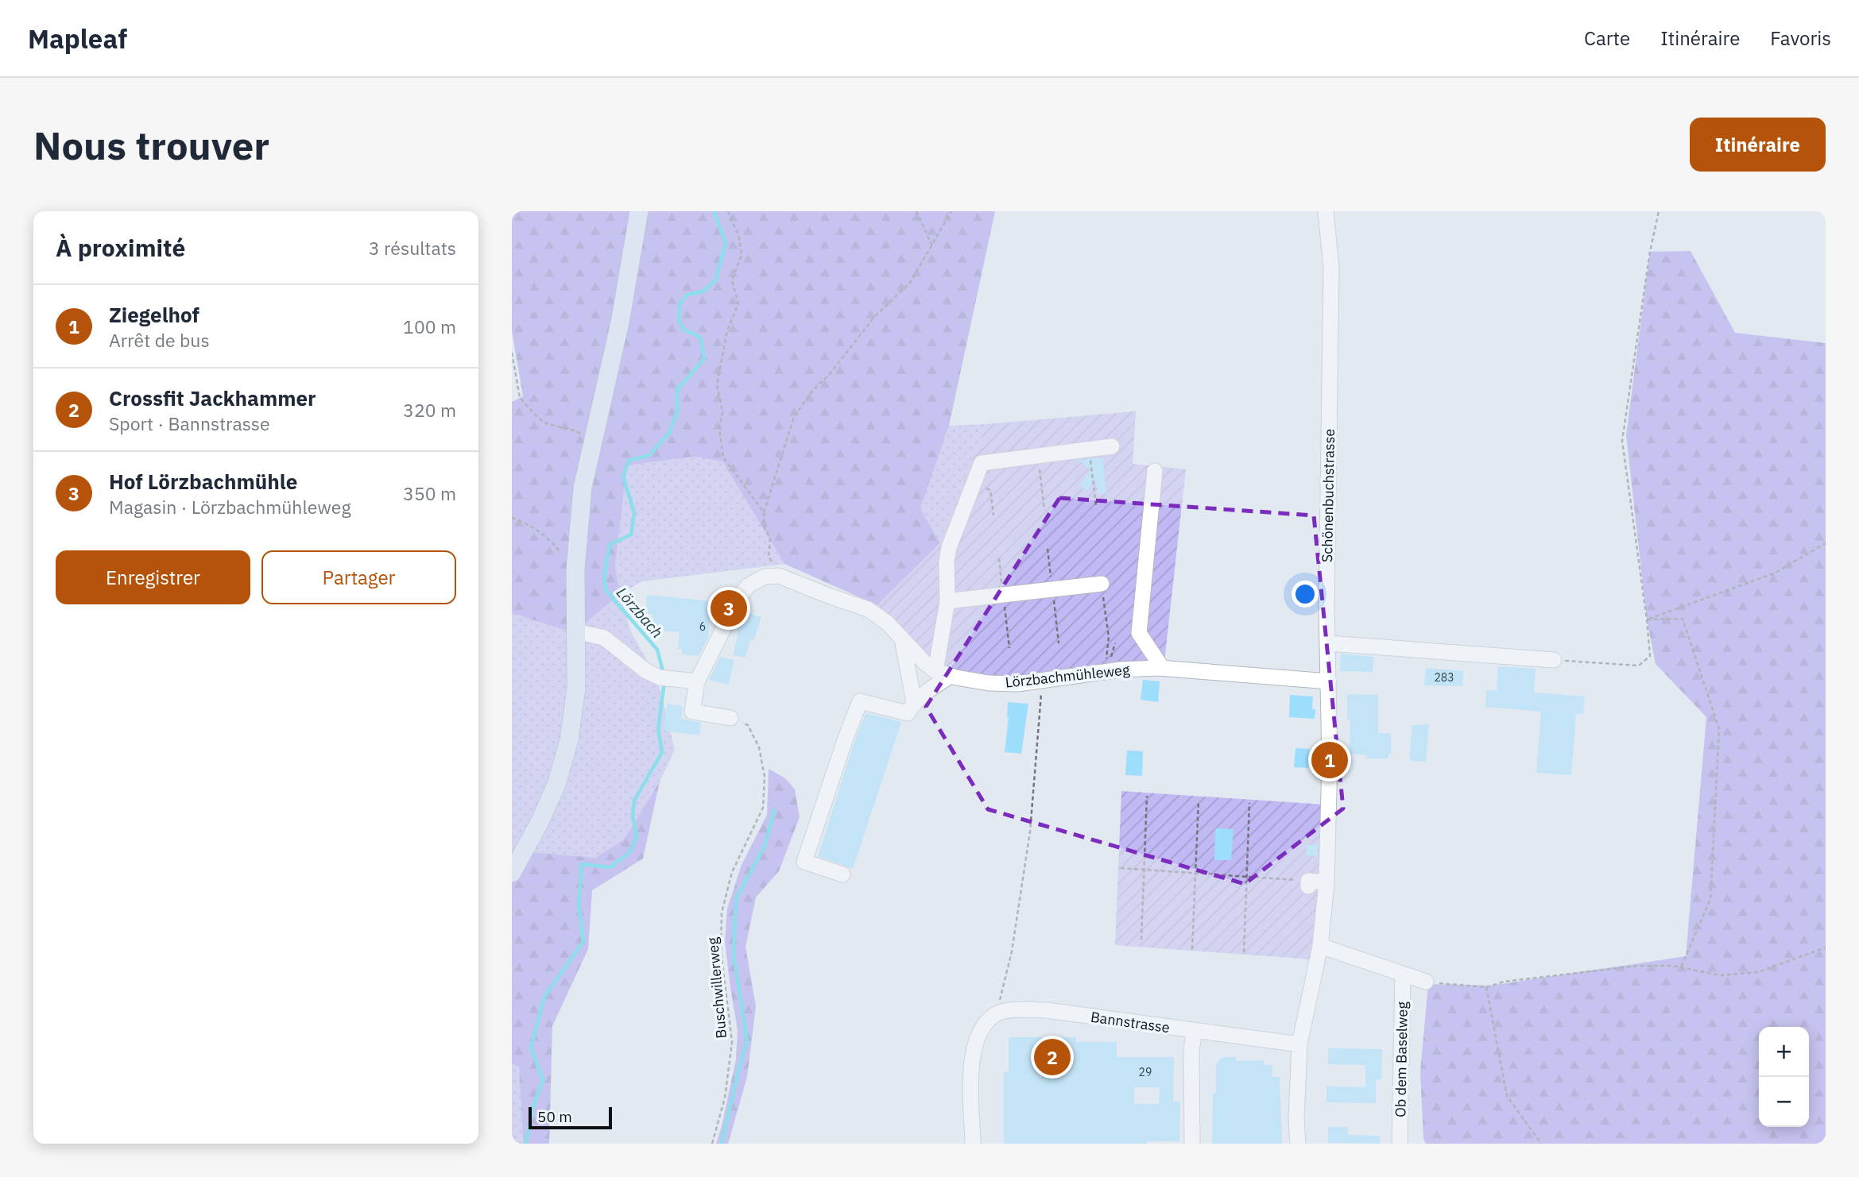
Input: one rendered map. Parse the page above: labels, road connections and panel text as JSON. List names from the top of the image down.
{
  "streets": {
    "street": [
      "Schönenbuchstrasse",
      "Lörzbachmühleweg",
      "Bannstrasse",
      "Ob dem Baselweg"
    ],
    "path": ["Buschwillerweg"]
  },
  "crossings": [
    ["Schönenbuchstrasse", "Lörzbachmühleweg"],
    ["Schönenbuchstrasse", "Bannstrasse"]
  ],
  "water": ["Lörzbach"],
  "house_numbers": ["6", "283", "29"],
  "scale_bar": "50 m",
  "page": {
    "header": "Mapleaf",
    "nav": ["Carte", "Itinéraire", "Favoris"],
    "buttons": [
      "Itinéraire",
      ["Enregistrer", "Partager"]
    ],
    "title": "Nous trouver",
    "heading": ["À proximité", "3 résultats"],
    "list": [
      {
        "mark": "1",
        "name": "Ziegelhof",
        "note": "Arrêt de bus",
        "value": "100 m"
      },
      {
        "mark": "2",
        "name": "Crossfit Jackhammer",
        "note": "Sport · Bannstrasse",
        "value": "320 m"
      },
      {
        "mark": "3",
        "name": "Hof Lörzbachmühle",
        "note": "Magasin · Lörzbachmühleweg",
        "value": "350 m"
      }
    ],
    "pins": ["3", "1", "2"],
    "map_buttons": ["+", "−"],
    "scale": "50 m"
  }
}
